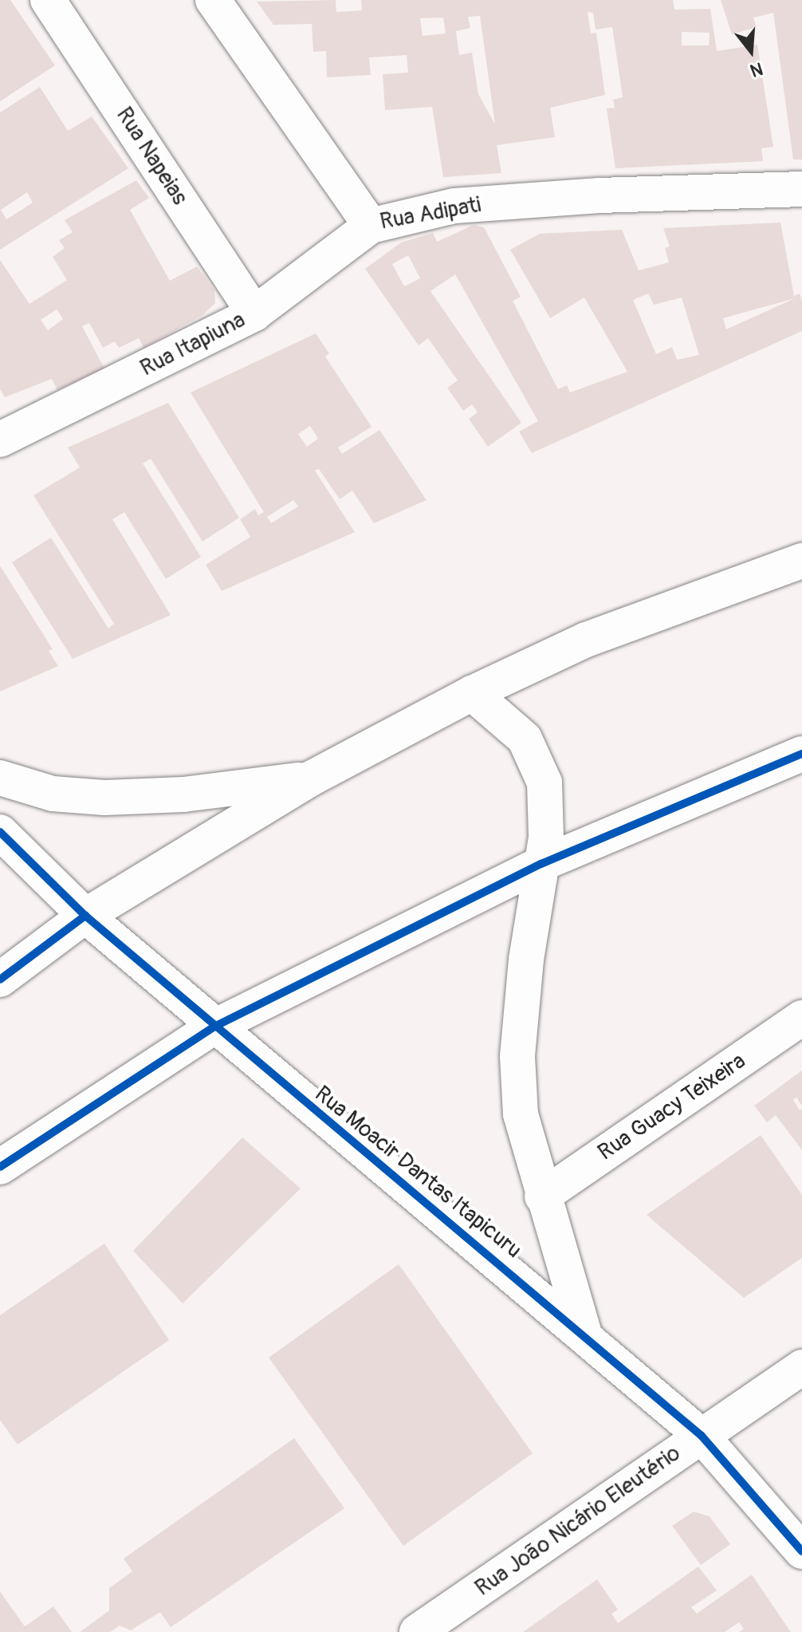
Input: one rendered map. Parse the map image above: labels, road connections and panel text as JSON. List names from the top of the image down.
{
  "streets": {
    "street": [
      "Rua Napeias",
      "Rua Adipati",
      "Rua Itapiuna",
      "Rua Guacy Teixeira",
      "Rua Moacir Dantas Itapicuru",
      "Rua João Nicário Eleutério"
    ]
  },
  "crossings": [
    ["Rua Napeias", "Rua Itapiuna"],
    ["Rua Adipati", "Rua Itapiuna"],
    ["Rua Guacy Teixeira", "Rua Moacir Dantas Itapicuru"],
    ["Rua Moacir Dantas Itapicuru", "Rua João Nicário Eleutério"]
  ],
  "north": "bottom"
}
